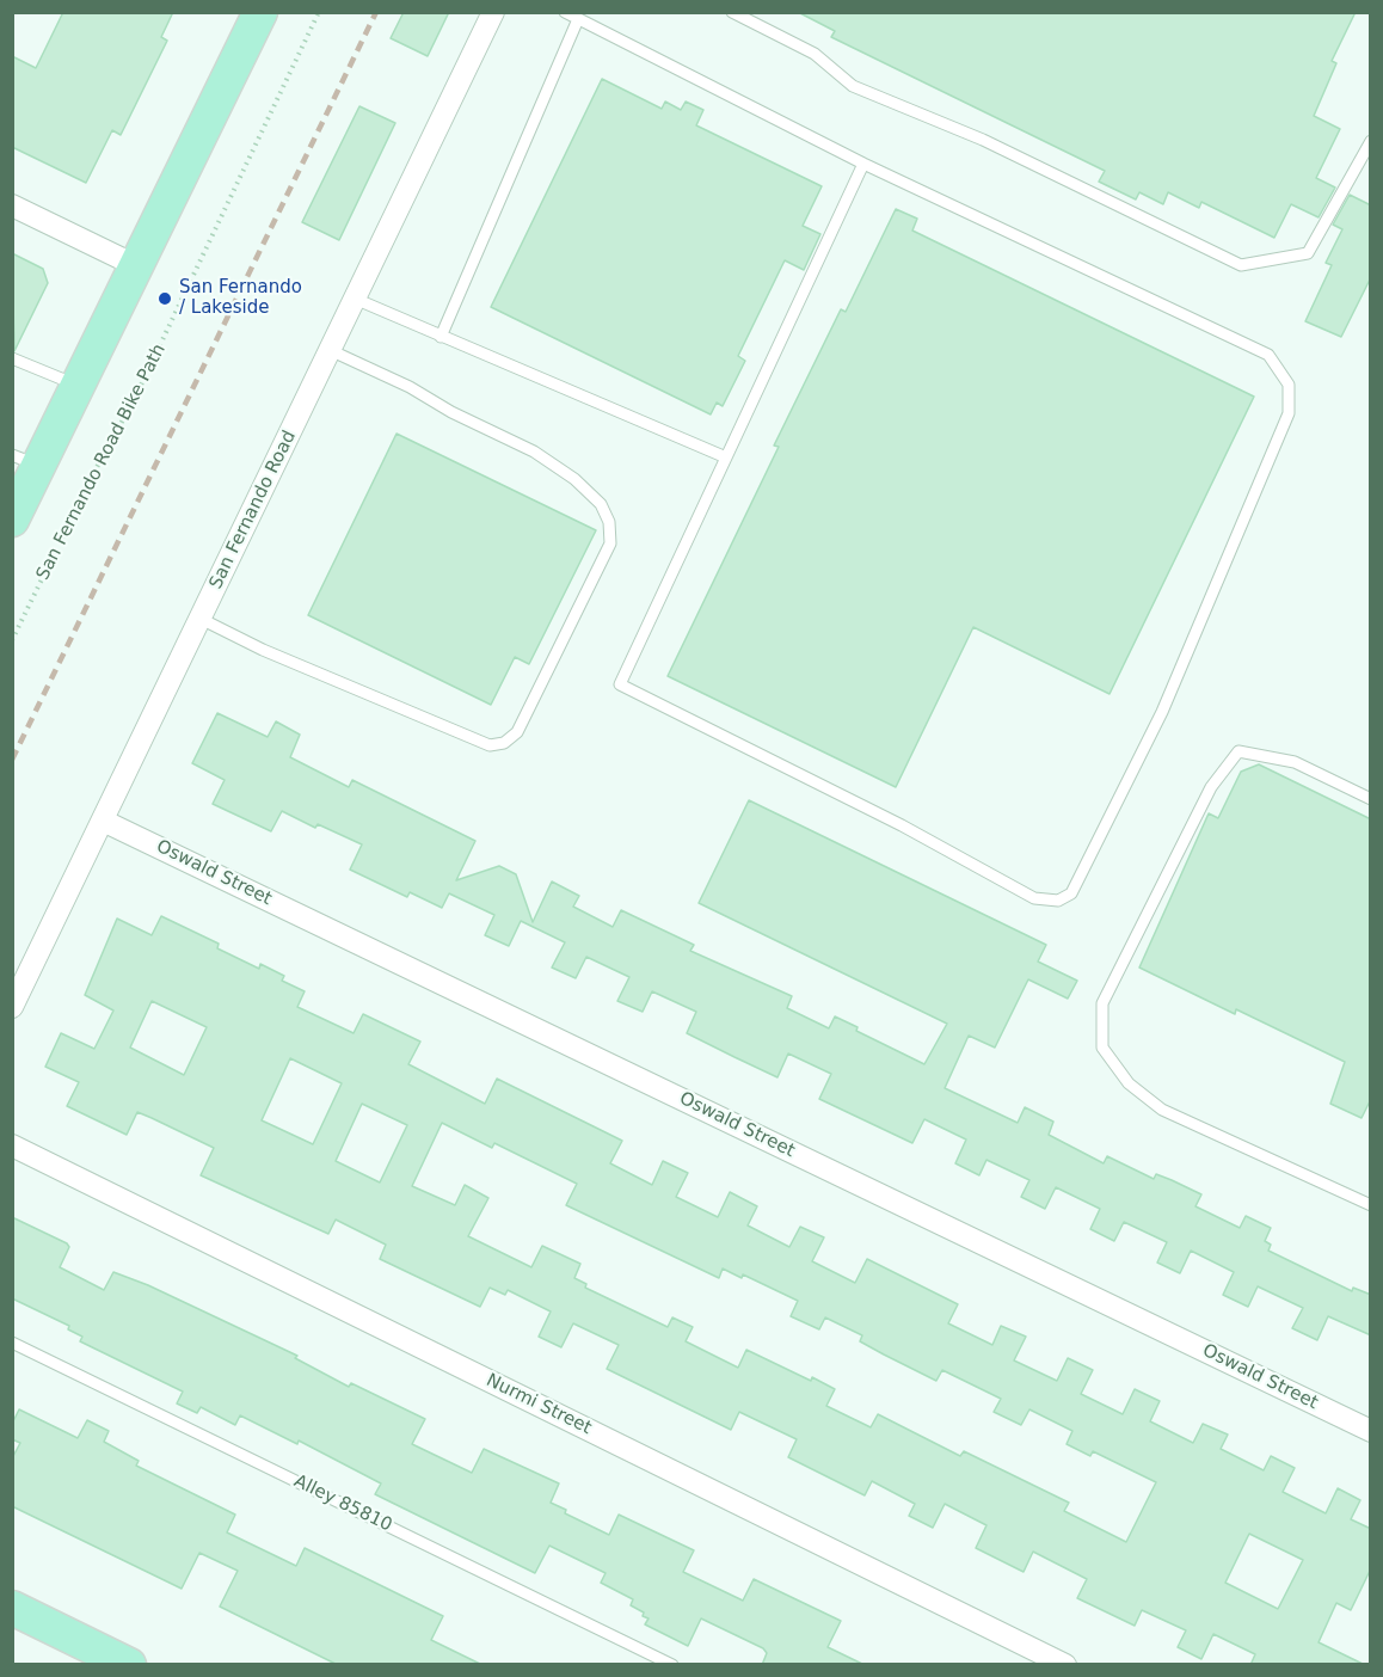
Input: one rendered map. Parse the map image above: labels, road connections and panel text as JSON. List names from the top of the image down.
{
  "streets": {
    "street": ["San Fernando Road", "Oswald Street", "Nurmi Street"],
    "lane": ["Alley 85810"],
    "path": ["San Fernando Road Bike Path"]
  },
  "crossings": [
    ["San Fernando Road", "Oswald Street"]
  ],
  "places": ["San Fernando / Lakeside"]
}
